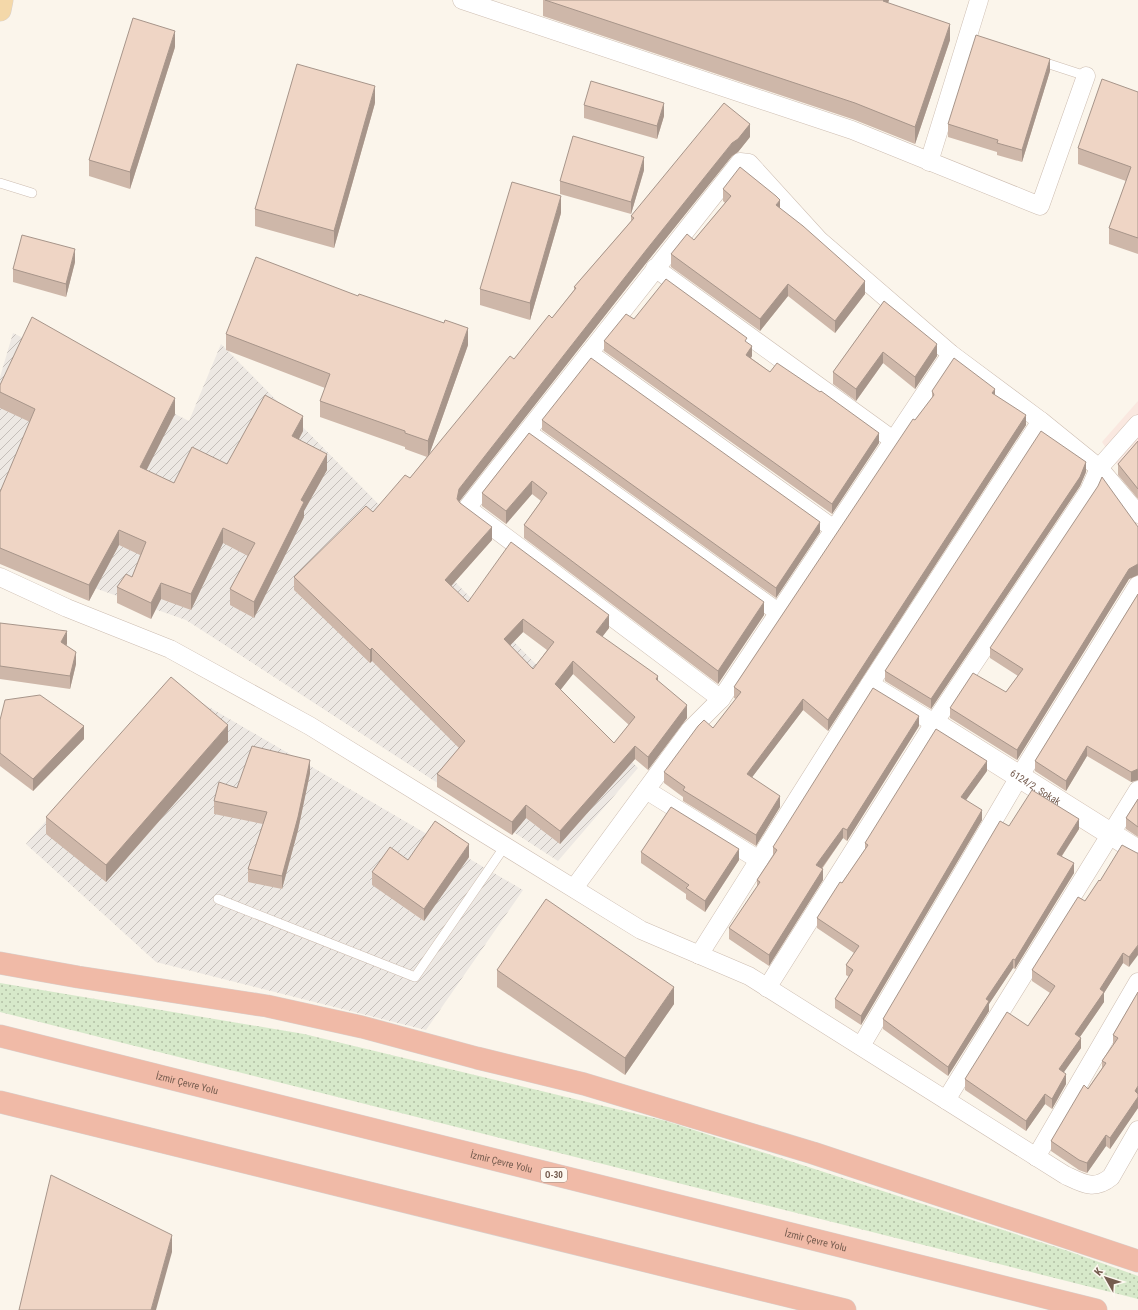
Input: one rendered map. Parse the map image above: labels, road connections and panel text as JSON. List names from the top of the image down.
{
  "streets": {
    "highway": ["İzmir Çevre Yolu", "O-30"],
    "street": ["6124/2. Sokak"]
  },
  "north": "top left"
}
